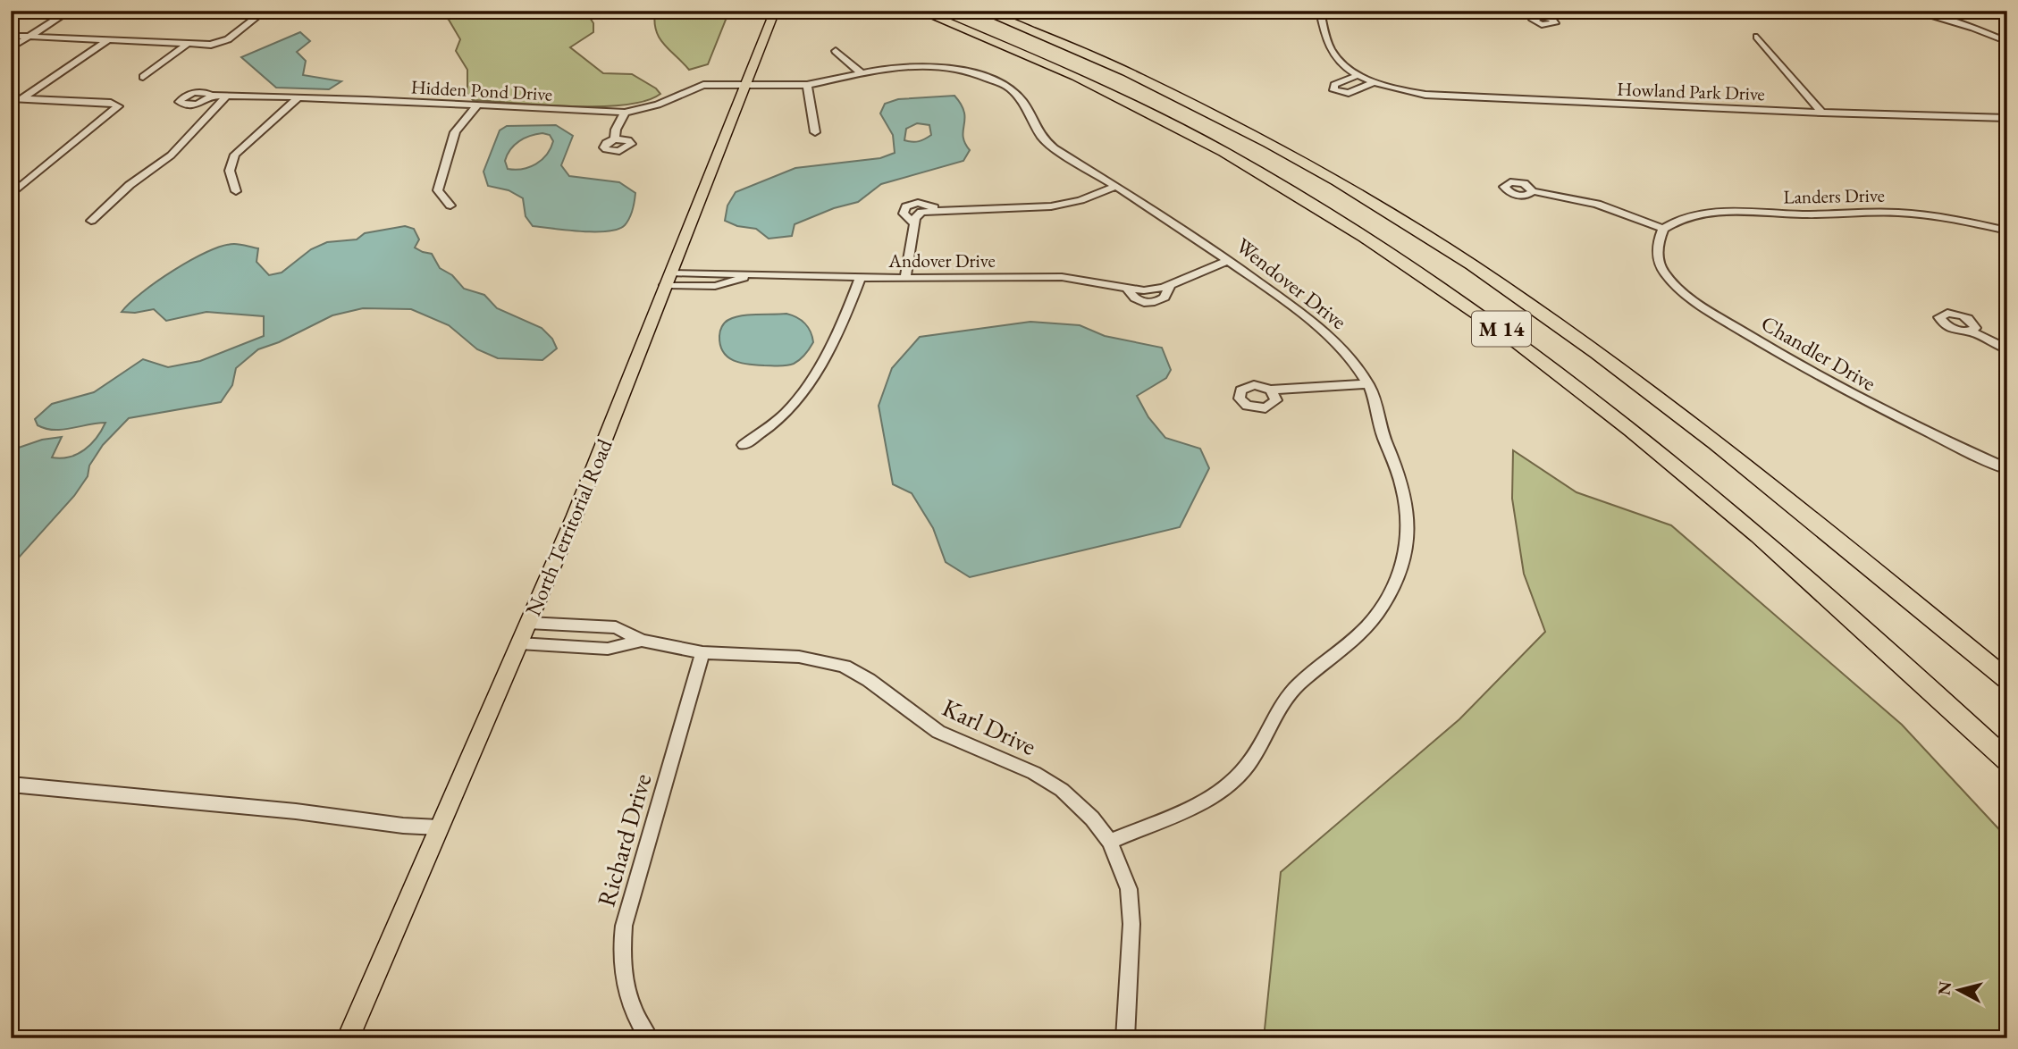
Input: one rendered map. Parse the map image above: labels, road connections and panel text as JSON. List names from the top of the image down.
{
  "streets": {
    "highway": ["M 14"],
    "main road": ["North Territorial Road"],
    "street": [
      "Hidden Pond Drive",
      "Howland Park Drive",
      "Landers Drive",
      "Andover Drive",
      "Wendover Drive",
      "Chandler Drive",
      "Karl Drive",
      "Richard Drive"
    ]
  },
  "crossings": [
    ["Hidden Pond Drive", "Wendover Drive"],
    ["Hidden Pond Drive", "North Territorial Road"],
    ["Landers Drive", "Chandler Drive"],
    ["Andover Drive", "Wendover Drive"],
    ["Andover Drive", "North Territorial Road"],
    ["Wendover Drive", "North Territorial Road"],
    ["Wendover Drive", "Karl Drive"],
    ["North Territorial Road", "Karl Drive"],
    ["Karl Drive", "Richard Drive"]
  ],
  "north": "left"
}
